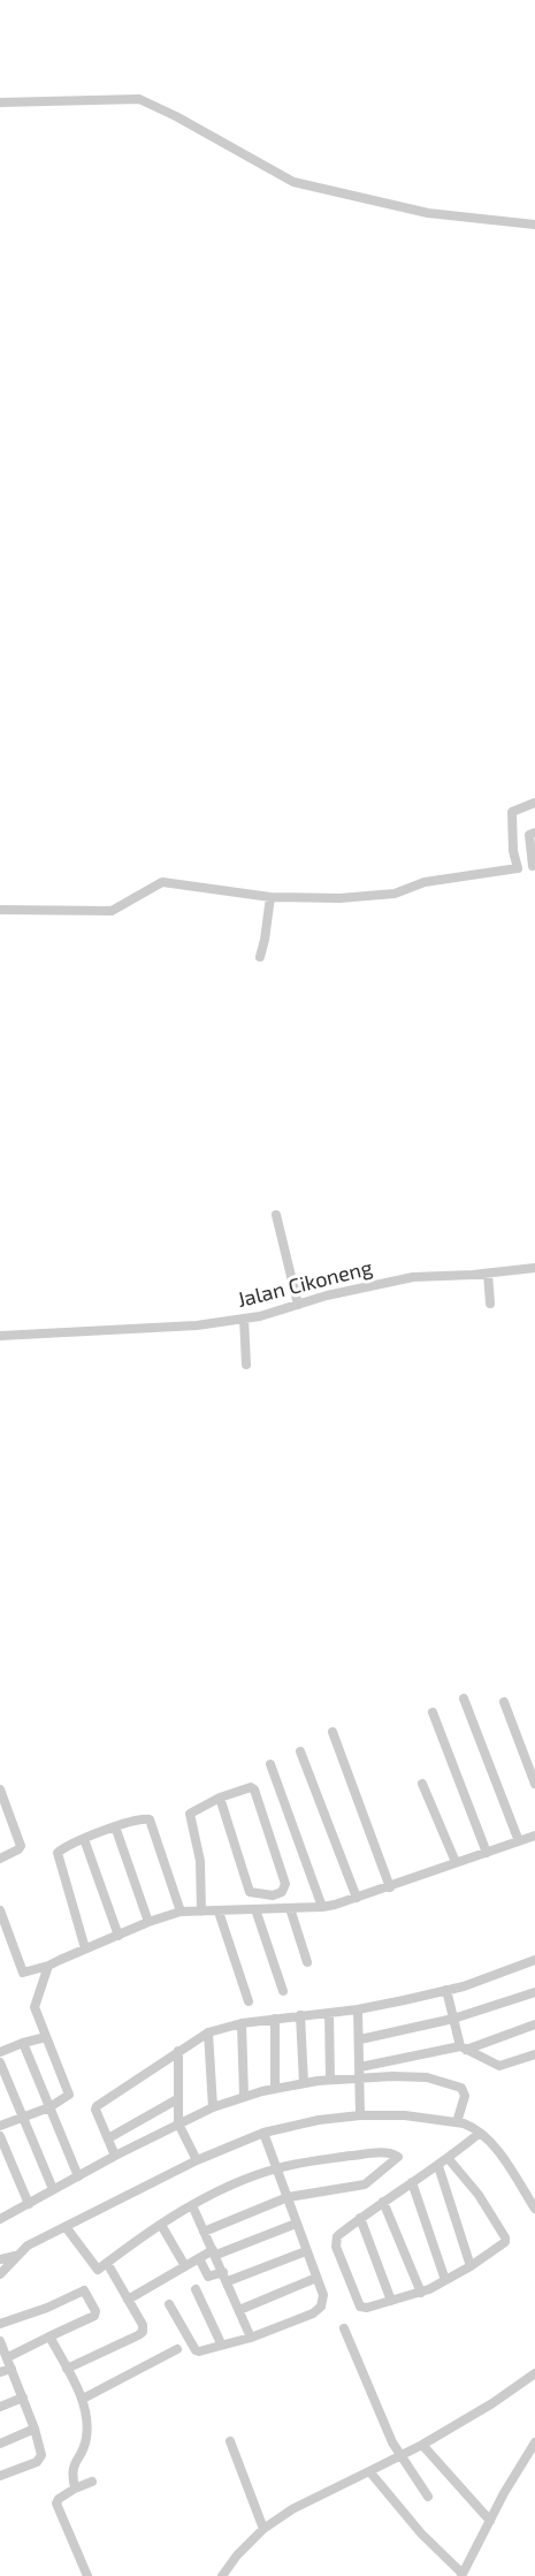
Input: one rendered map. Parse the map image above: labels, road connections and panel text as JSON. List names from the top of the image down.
{
  "streets": {
    "street": ["Jalan Cikoneng"]
  }
}
